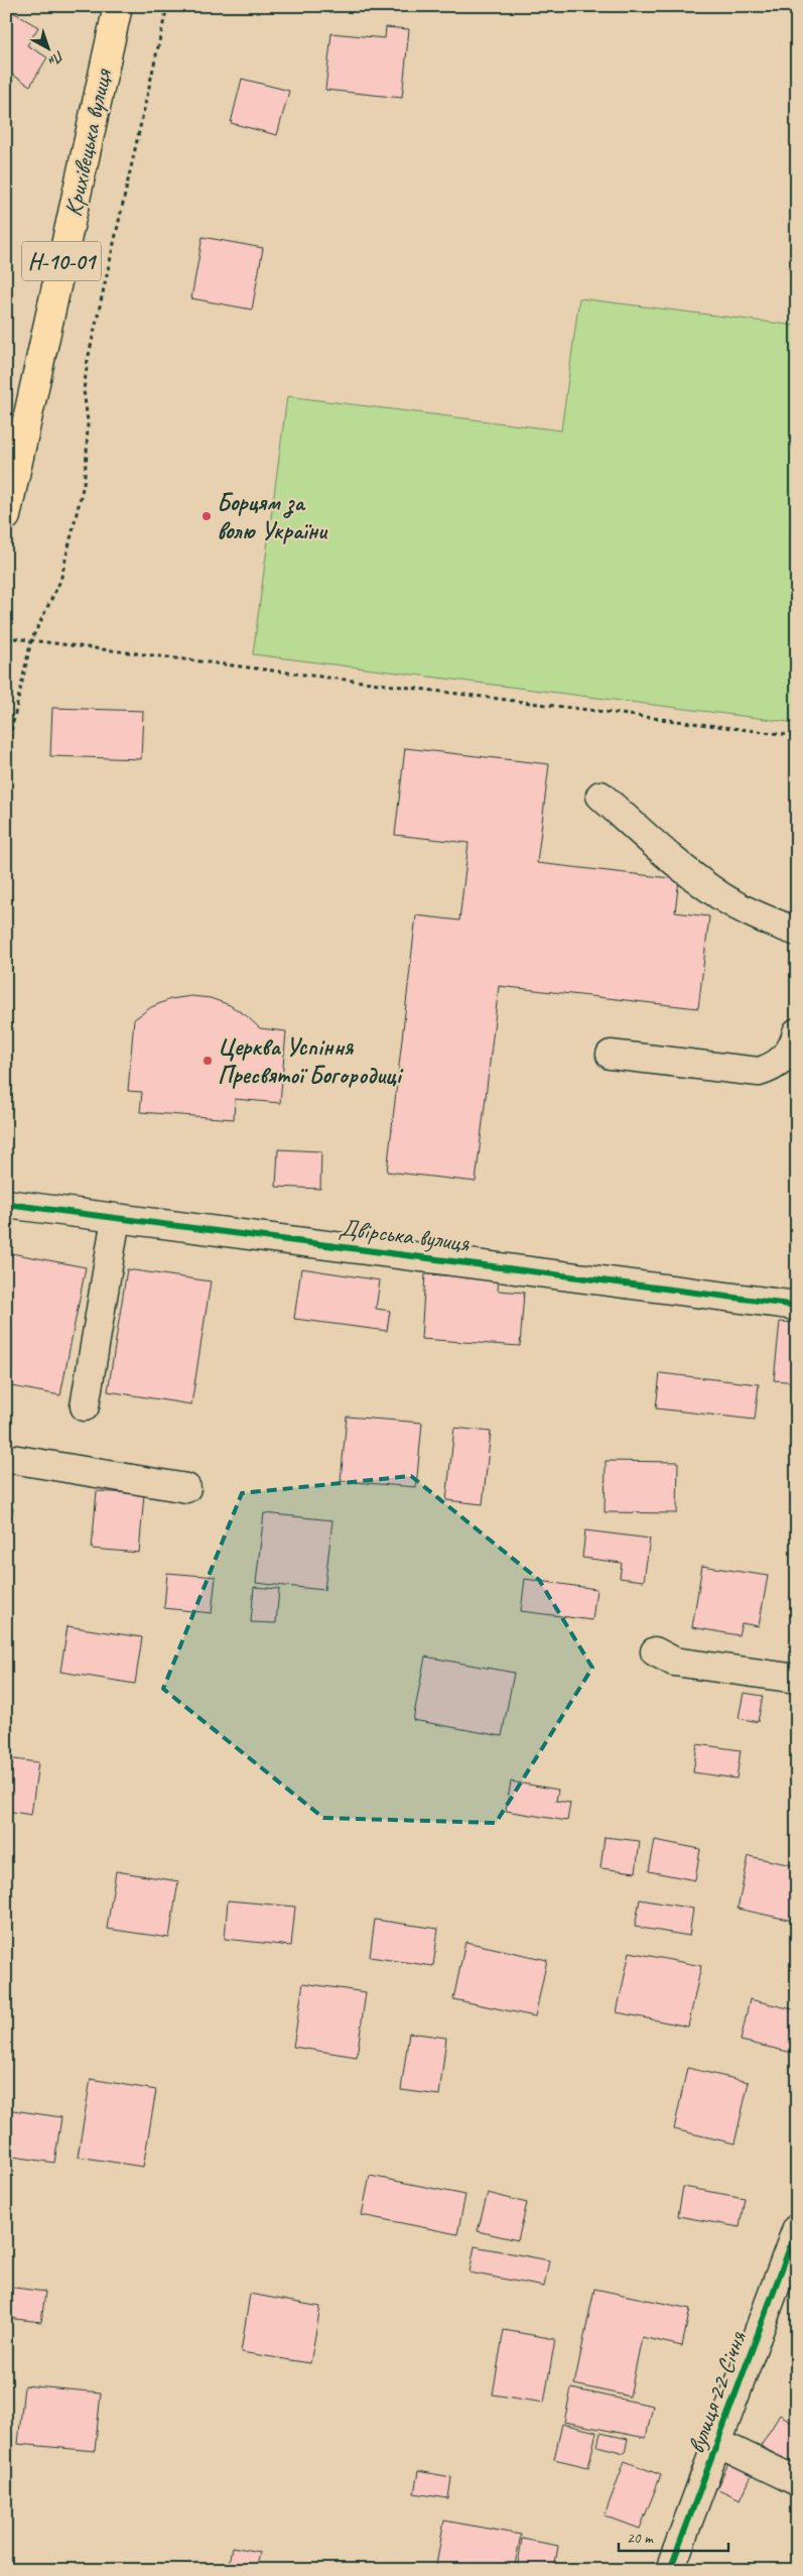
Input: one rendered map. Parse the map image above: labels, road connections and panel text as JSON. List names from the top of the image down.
{
  "streets": {
    "main road": ["Крихівецька вулиця", "Н-10-01"],
    "street": ["Двірська вулиця", "вулиця 22 Січня"]
  },
  "places": ["Борцям за волю України", "Церква Успіння Пресвятої Богородиці"],
  "scale_bar": "20 m",
  "north": "bottom right"
}
